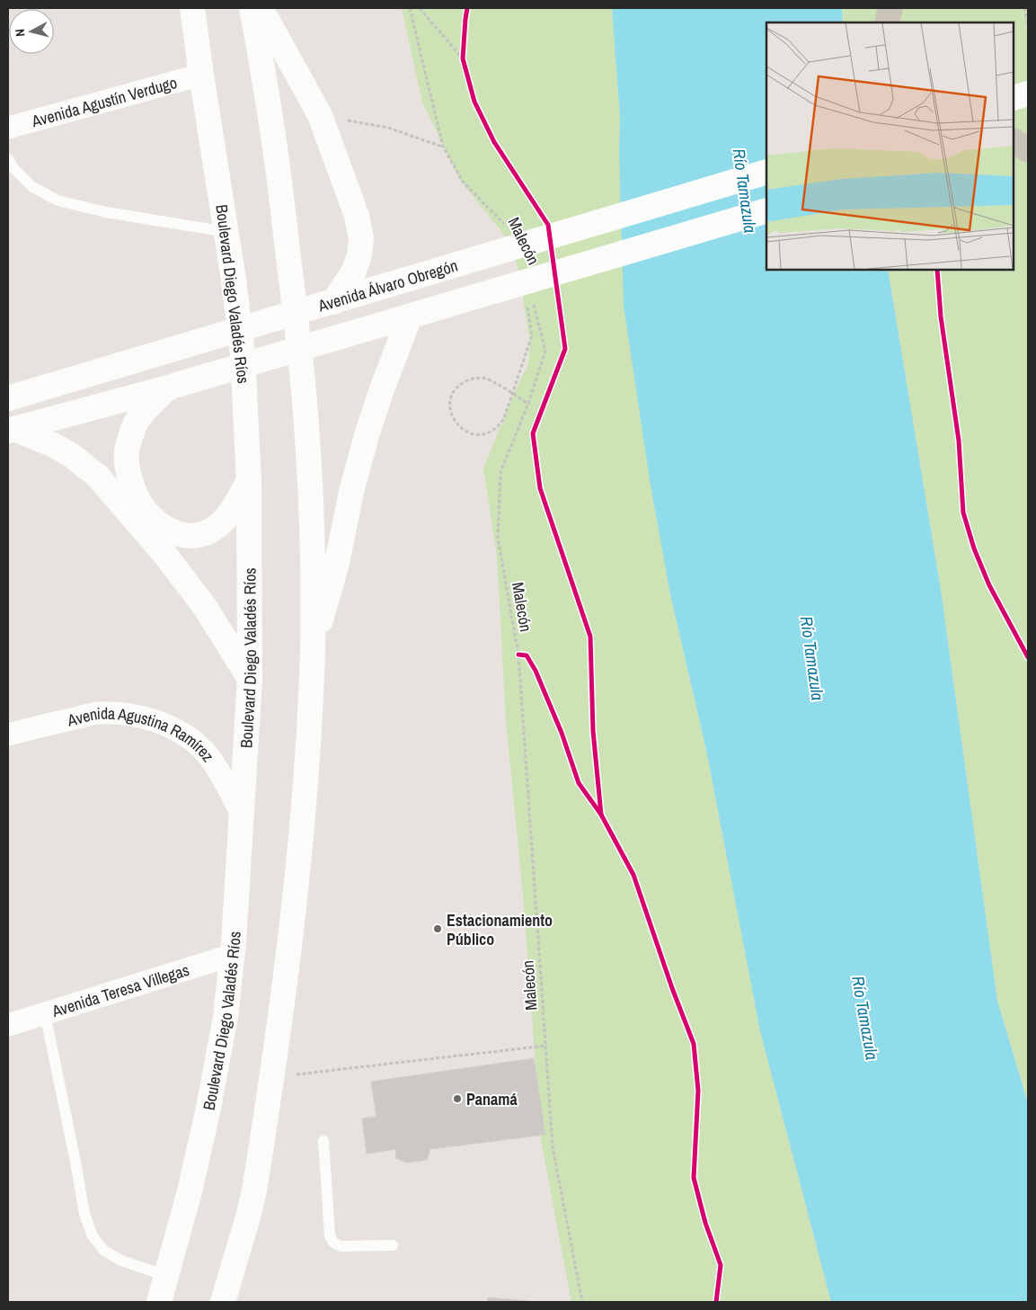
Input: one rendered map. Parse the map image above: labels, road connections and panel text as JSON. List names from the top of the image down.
{
  "streets": {
    "main road": ["Avenida Álvaro Obregón", "Boulevard Diego Valadés Ríos"],
    "street": ["Avenida Agustín Verdugo", "Avenida Agustina Ramírez", "Avenida Teresa Villegas"],
    "path": ["Malecón"]
  },
  "crossings": [
    ["Avenida Agustín Verdugo", "Boulevard Diego Valadés Ríos"],
    ["Boulevard Diego Valadés Ríos", "Avenida Agustina Ramírez"],
    ["Boulevard Diego Valadés Ríos", "Avenida Teresa Villegas"]
  ],
  "water": ["Río Tamazula"],
  "places": ["Estacionamiento Público", "Panamá"],
  "north": "left"
}
